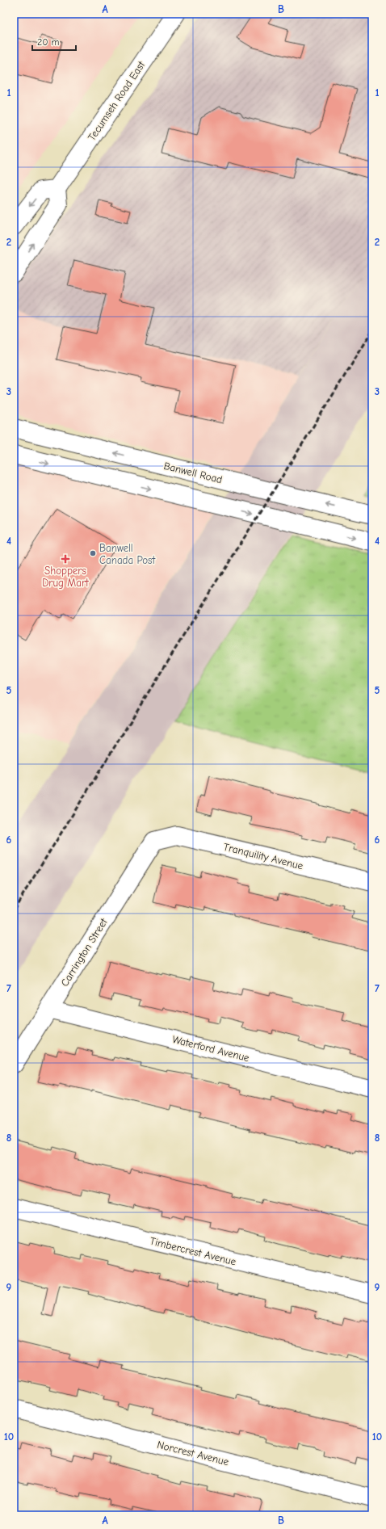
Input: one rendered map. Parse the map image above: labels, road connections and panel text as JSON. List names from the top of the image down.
{
  "streets": {
    "street": [
      "Tecumseh Road East",
      "Banwell Road",
      "Tranquility Avenue",
      "Carrington Street",
      "Waterford Avenue",
      "Timbercrest Avenue",
      "Norcrest Avenue"
    ]
  },
  "crossings": [
    ["Tranquility Avenue", "Carrington Street"],
    ["Carrington Street", "Waterford Avenue"]
  ],
  "places": {
    "other": ["Banwell Canada Post"],
    "health": ["Shoppers Drug Mart"]
  },
  "scale_bar": "20 m",
  "grid": {
    "columns": ["A", "B"],
    "rows": [
      "1",
      "2",
      "3",
      "4",
      "5",
      "6",
      "7",
      "8",
      "9",
      "10"
    ]
  }
}
